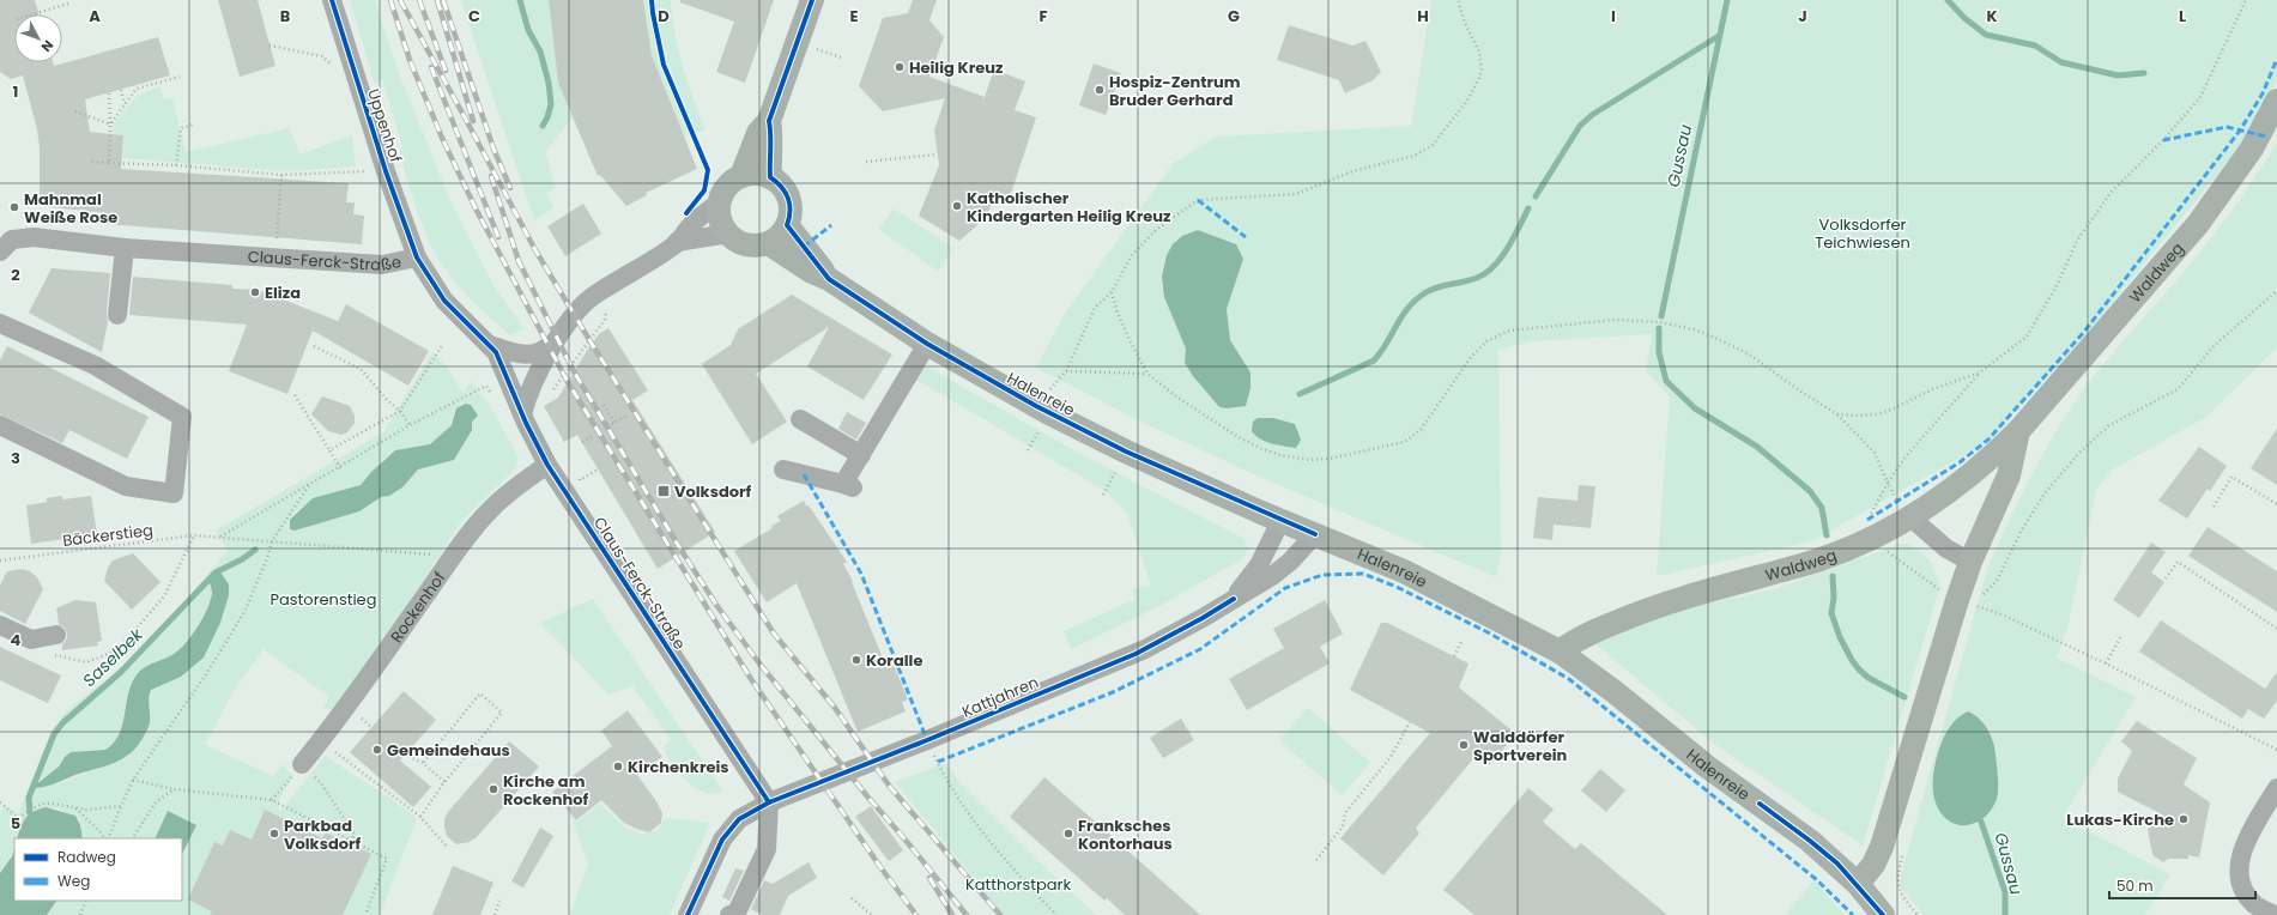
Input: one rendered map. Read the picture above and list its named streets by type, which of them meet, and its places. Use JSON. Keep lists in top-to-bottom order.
{
  "streets": {
    "main road": ["Waldweg", "Halenreie"],
    "street": [
      "Uppenhof",
      "Claus-Ferck-Straße",
      "Rockenhof",
      "Kattjahren"
    ],
    "path": ["Bäckerstieg"]
  },
  "crossings": [
    ["Uppenhof", "Claus-Ferck-Straße"],
    ["Claus-Ferck-Straße", "Rockenhof"],
    ["Claus-Ferck-Straße", "Kattjahren"],
    ["Waldweg", "Halenreie"],
    ["Halenreie", "Kattjahren"],
    ["Bäckerstieg", "Rockenhof"]
  ],
  "water": ["Gussau", "Saselbek"],
  "parks": ["Volksdorfer Teichwiesen", "Pastorenstieg", "Katthorstpark"],
  "places": {
    "other": [
      "Heilig Kreuz",
      "Hospiz-Zentrum Bruder Gerhard",
      "Katholischer Kindergarten Heilig Kreuz",
      "Mahnmal Weiße Rose",
      "Eliza",
      "Koralle",
      "Walddörfer Sportverein",
      "Gemeindehaus",
      "Kirchenkreis",
      "Kirche am Rockenhof",
      "Lukas-Kirche",
      "Parkbad Volksdorf",
      "Franksches Kontorhaus"
    ],
    "transit": ["Volksdorf"]
  },
  "legend": ["Radweg", "Weg"],
  "scale_bar": "50 m",
  "north": "bottom right",
  "grid": {
    "columns": [
      "A",
      "B",
      "C",
      "D",
      "E",
      "F",
      "G",
      "H",
      "I",
      "J",
      "K",
      "L"
    ],
    "rows": [
      "1",
      "2",
      "3",
      "4",
      "5"
    ]
  }
}
